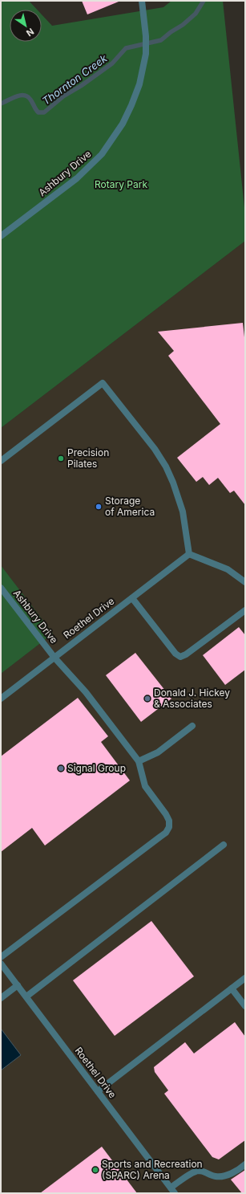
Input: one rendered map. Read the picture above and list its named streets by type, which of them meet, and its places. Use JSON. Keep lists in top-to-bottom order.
{
  "streets": {
    "street": ["Ashbury Drive", "Roethel Drive"]
  },
  "crossings": [
    ["Ashbury Drive", "Roethel Drive"]
  ],
  "water": ["Thornton Creek"],
  "parks": ["Rotary Park"],
  "places": [
    "Precision Pilates",
    "Storage of America",
    "Donald J. Hickey & Associates",
    "Signal Group",
    "Sports and Recreation (SPARC) Arena"
  ],
  "north": "bottom right"
}
